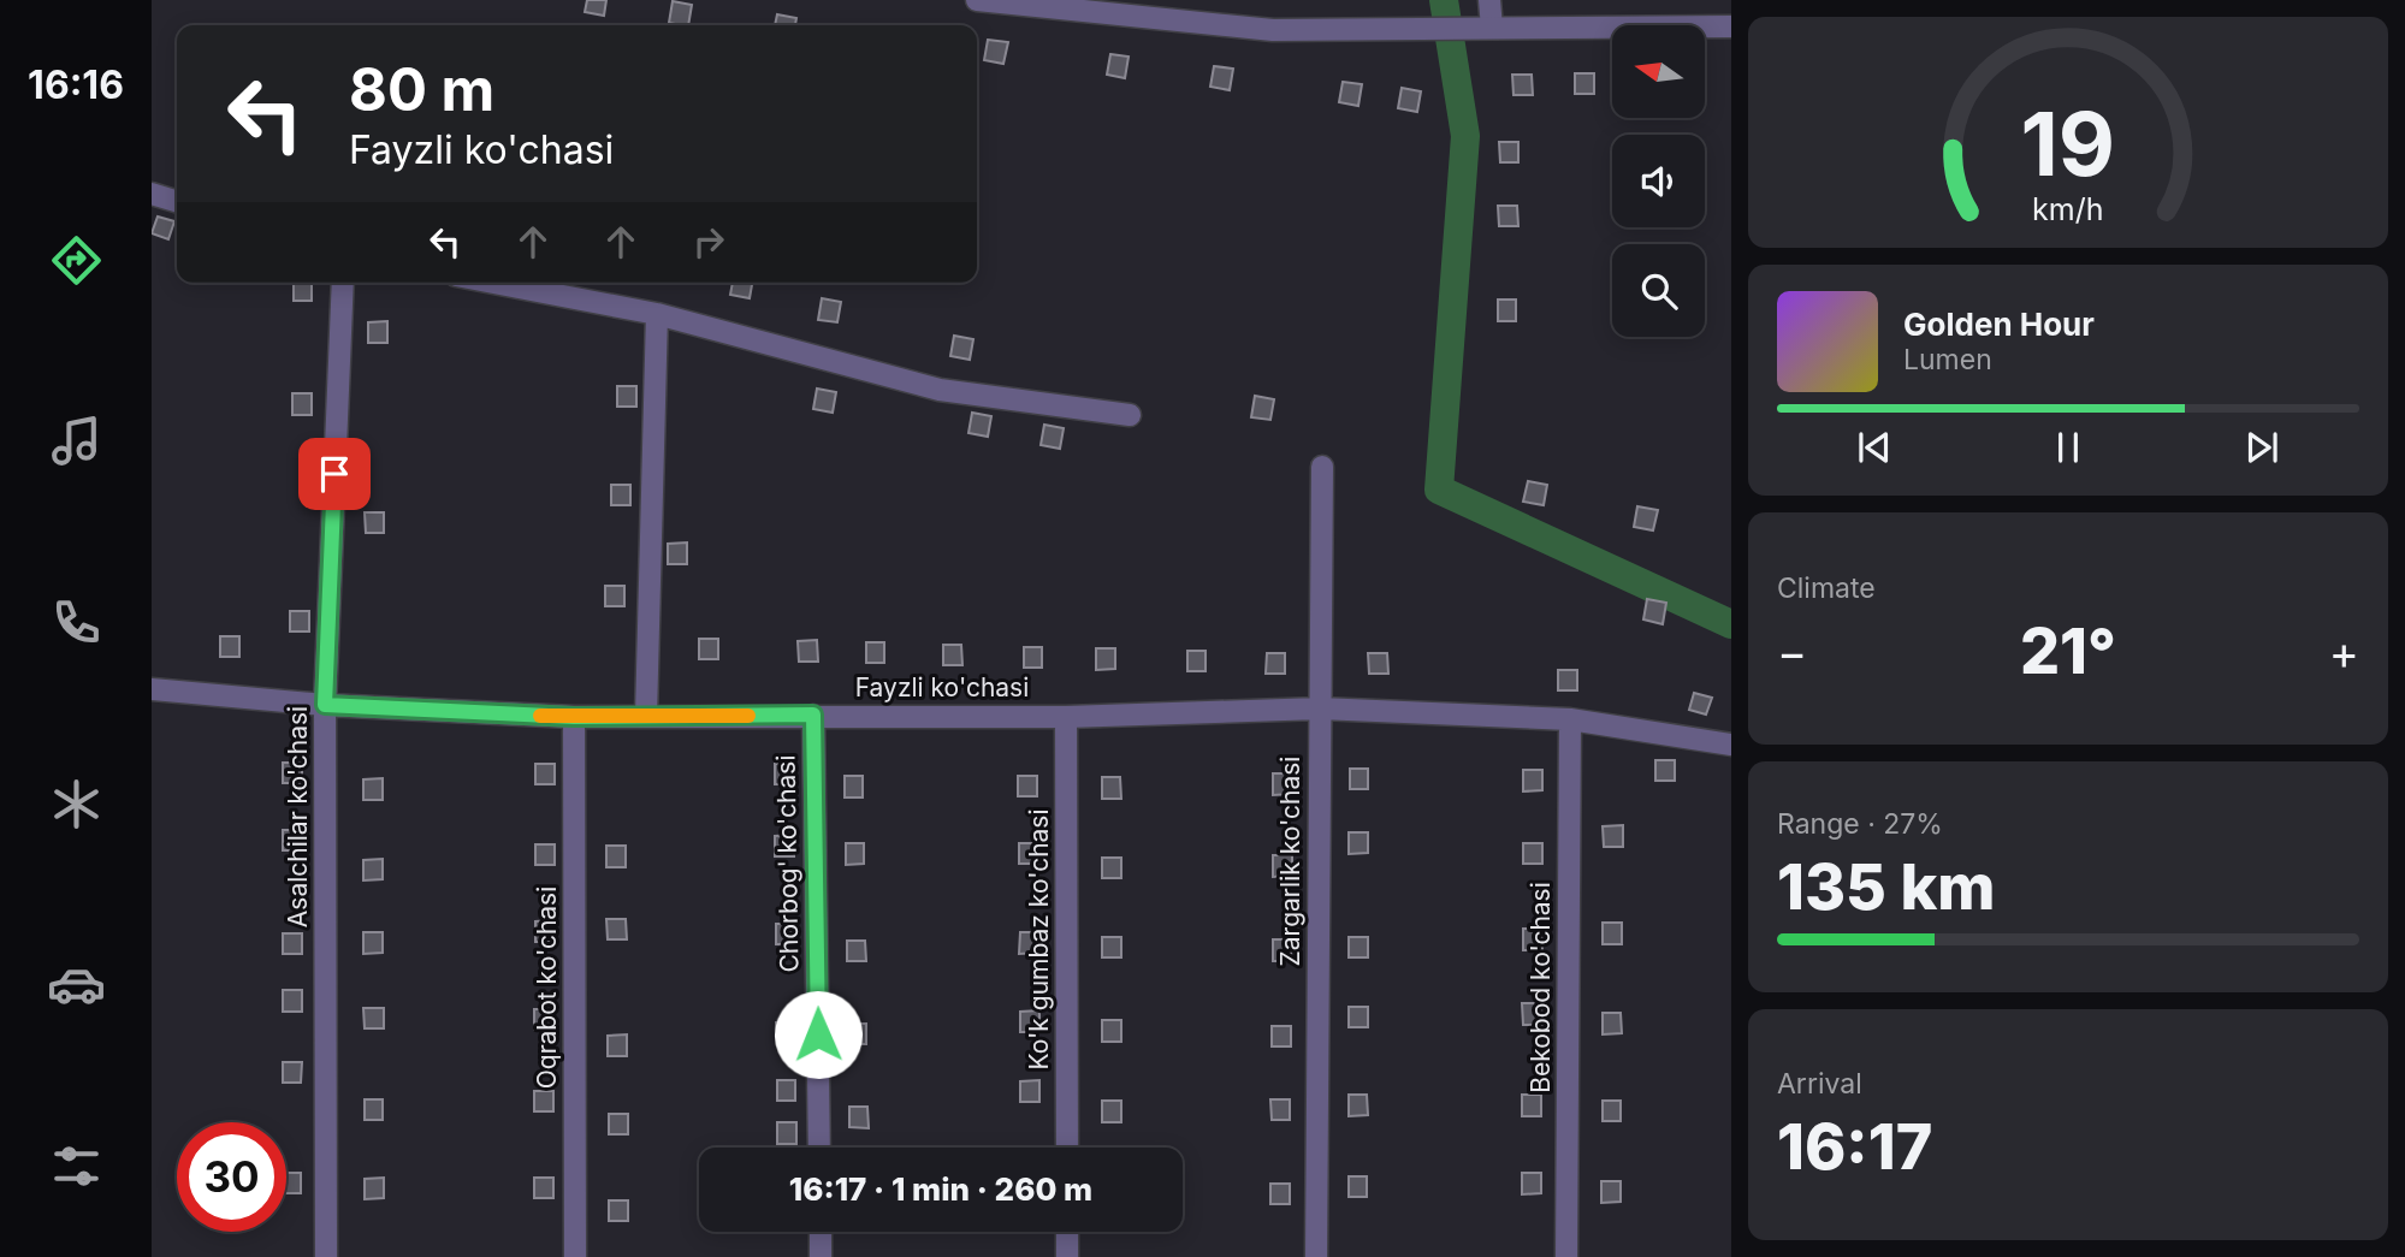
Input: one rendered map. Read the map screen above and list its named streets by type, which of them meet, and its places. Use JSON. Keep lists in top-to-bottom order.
{
  "streets": {
    "street": [
      "Fayzli ko'chasi",
      "Asalchilar ko'chasi",
      "Zargarlik ko'chasi",
      "Chorbog' ko'chasi",
      "Ko'k gumbaz ko'chasi",
      "Oqrabot ko'chasi",
      "Bekobod ko'chasi"
    ]
  },
  "crossings": [
    ["Fayzli ko'chasi", "Asalchilar ko'chasi"],
    ["Fayzli ko'chasi", "Zargarlik ko'chasi"],
    ["Fayzli ko'chasi", "Chorbog' ko'chasi"],
    ["Fayzli ko'chasi", "Ko'k gumbaz ko'chasi"],
    ["Fayzli ko'chasi", "Oqrabot ko'chasi"],
    ["Fayzli ko'chasi", "Bekobod ko'chasi"]
  ],
  "north": "left",
  "page": {
    "tabs": "16:16",
    "turn": ["80 m", "Fayzli ko'chasi"],
    "song": ["Golden Hour", "Lumen"],
    "tile": [
      "Climate",
      ["Range · 27%", "135 km"],
      ["Arrival", "16:17"]
    ],
    "heat": ["−", "21°", "+"],
    "limit": "30",
    "trip": "16:17 · 1 min · 260 m",
    "gauge": ["19", "km/h"]
  }
}
